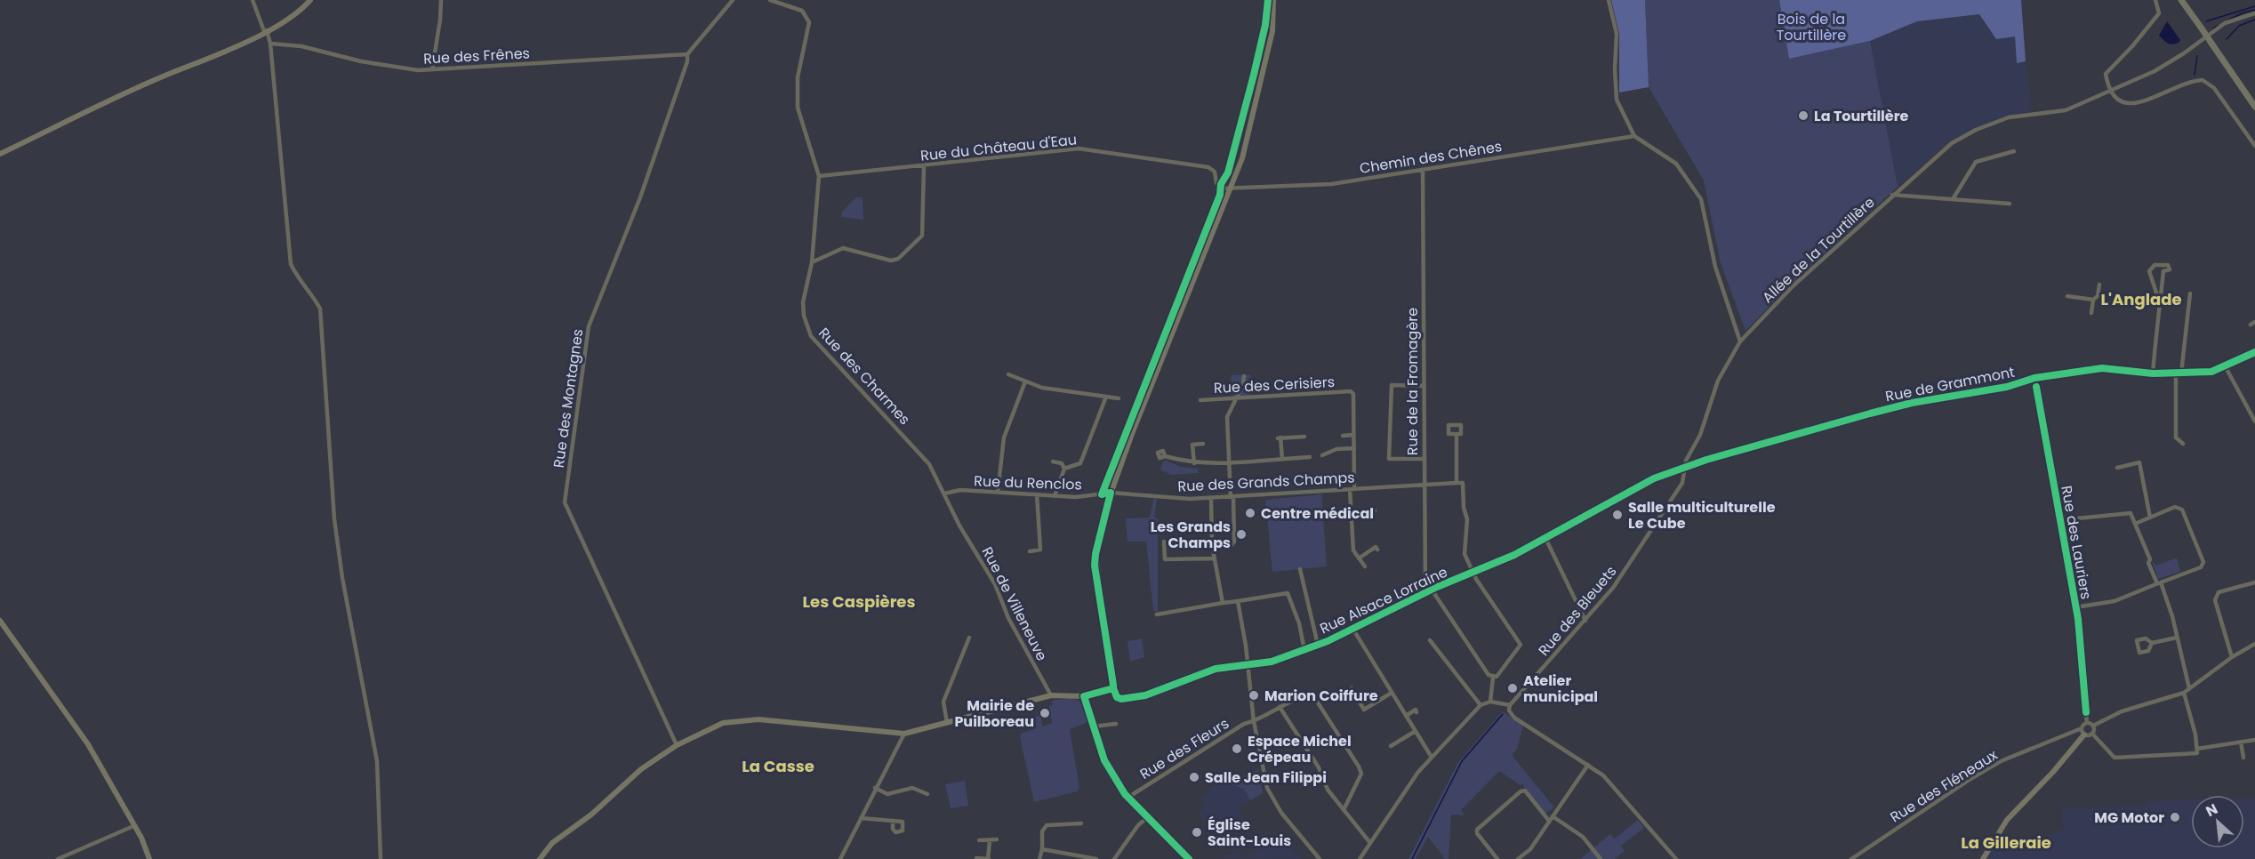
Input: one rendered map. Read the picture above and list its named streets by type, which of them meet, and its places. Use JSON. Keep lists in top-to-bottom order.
{
  "streets": {
    "street": [
      "Rue des Frênes",
      "Rue du Château d'Eau",
      "Chemin des Chênes",
      "Allée de la Tourtillère",
      "Rue des Charmes",
      "Rue de la Fromagère",
      "Rue de Grammont",
      "Rue des Cerisiers",
      "Rue des Montagnes",
      "Rue des Grands Champs",
      "Rue du Renclos",
      "Rue des Lauriers",
      "Rue Alsace Lorraine",
      "Rue de Villeneuve",
      "Rue des Bleuets",
      "Rue des Fleurs",
      "Rue des Fléneaux"
    ]
  },
  "crossings": [
    ["Rue des Frênes", "Rue des Montagnes"],
    ["Rue du Château d'Eau", "Chemin des Chênes"],
    ["Rue du Château d'Eau", "Rue des Charmes"],
    ["Chemin des Chênes", "Rue de la Fromagère"],
    ["Allée de la Tourtillère", "Rue de Grammont"],
    ["Allée de la Tourtillère", "Rue Alsace Lorraine"],
    ["Allée de la Tourtillère", "Rue des Bleuets"],
    ["Rue des Charmes", "Rue du Renclos"],
    ["Rue des Charmes", "Rue de Villeneuve"],
    ["Rue de la Fromagère", "Rue des Grands Champs"],
    ["Rue de la Fromagère", "Rue Alsace Lorraine"],
    ["Rue de Grammont", "Rue des Lauriers"],
    ["Rue de Grammont", "Rue Alsace Lorraine"],
    ["Rue de Grammont", "Rue des Bleuets"],
    ["Rue des Grands Champs", "Rue du Renclos"],
    ["Rue du Renclos", "Rue de Villeneuve"],
    ["Rue Alsace Lorraine", "Rue des Bleuets"]
  ],
  "districts": [
    "L'Anglade",
    "Les Caspières",
    "La Casse",
    "La Gilleraie"
  ],
  "parks": ["Bois de la Tourtillère"],
  "places": [
    "La Tourtillère",
    "Centre médical",
    "Salle multiculturelle Le Cube",
    "Les Grands Champs",
    "Atelier municipal",
    "Marion Coiffure",
    "Mairie de Puilboreau",
    "Espace Michel Crépeau",
    "Salle Jean Filippi",
    "MG Motor",
    "Église Saint-Louis"
  ],
  "north": "top left"
}
